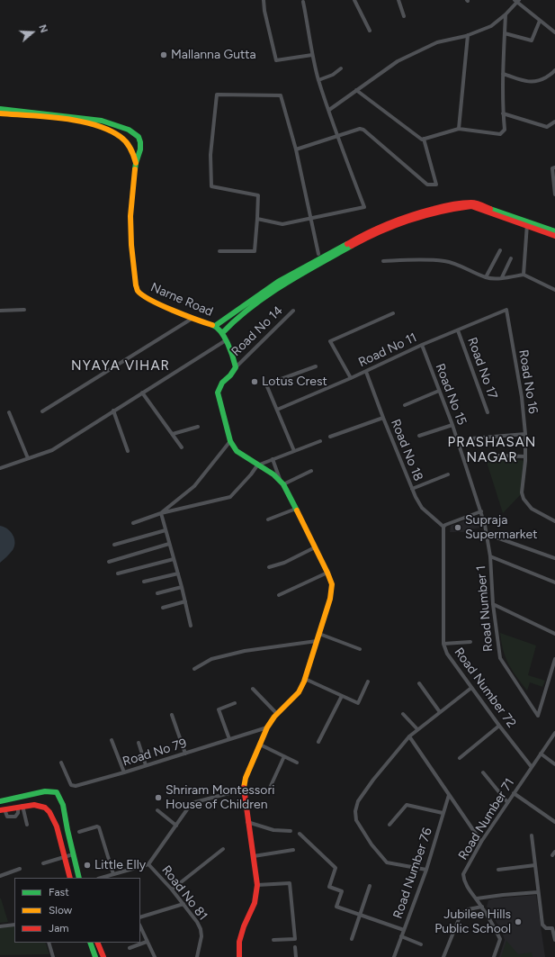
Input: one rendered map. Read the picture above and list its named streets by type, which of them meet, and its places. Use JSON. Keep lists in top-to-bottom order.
{
  "streets": {
    "main road": ["Narne Road"],
    "street": [
      "Road No 14",
      "Road No 11",
      "Road No 17",
      "Road No 16",
      "Road No 15",
      "Road No 18",
      "Road Number 1",
      "Road Number 72",
      "Road No 79",
      "Road Number 71",
      "Road Number 76",
      "Road No 81"
    ]
  },
  "crossings": [
    ["Narne Road", "Road No 14"],
    ["Road No 11", "Road No 17"],
    ["Road No 11", "Road No 16"],
    ["Road No 11", "Road No 15"],
    ["Road No 11", "Road No 18"],
    ["Road No 15", "Road Number 1"],
    ["Road No 18", "Road Number 72"],
    ["Road Number 72", "Road Number 71"]
  ],
  "districts": ["NYAYA VIHAR", "PRASHASAN NAGAR"],
  "places": [
    "Mallanna Gutta",
    "Lotus Crest",
    "Supraja Supermarket",
    "Shriram Montessori House of Children",
    "Little Elly",
    "Jubilee Hills Public School"
  ],
  "legend": ["Fast", "Slow", "Jam"],
  "north": "right"
}
